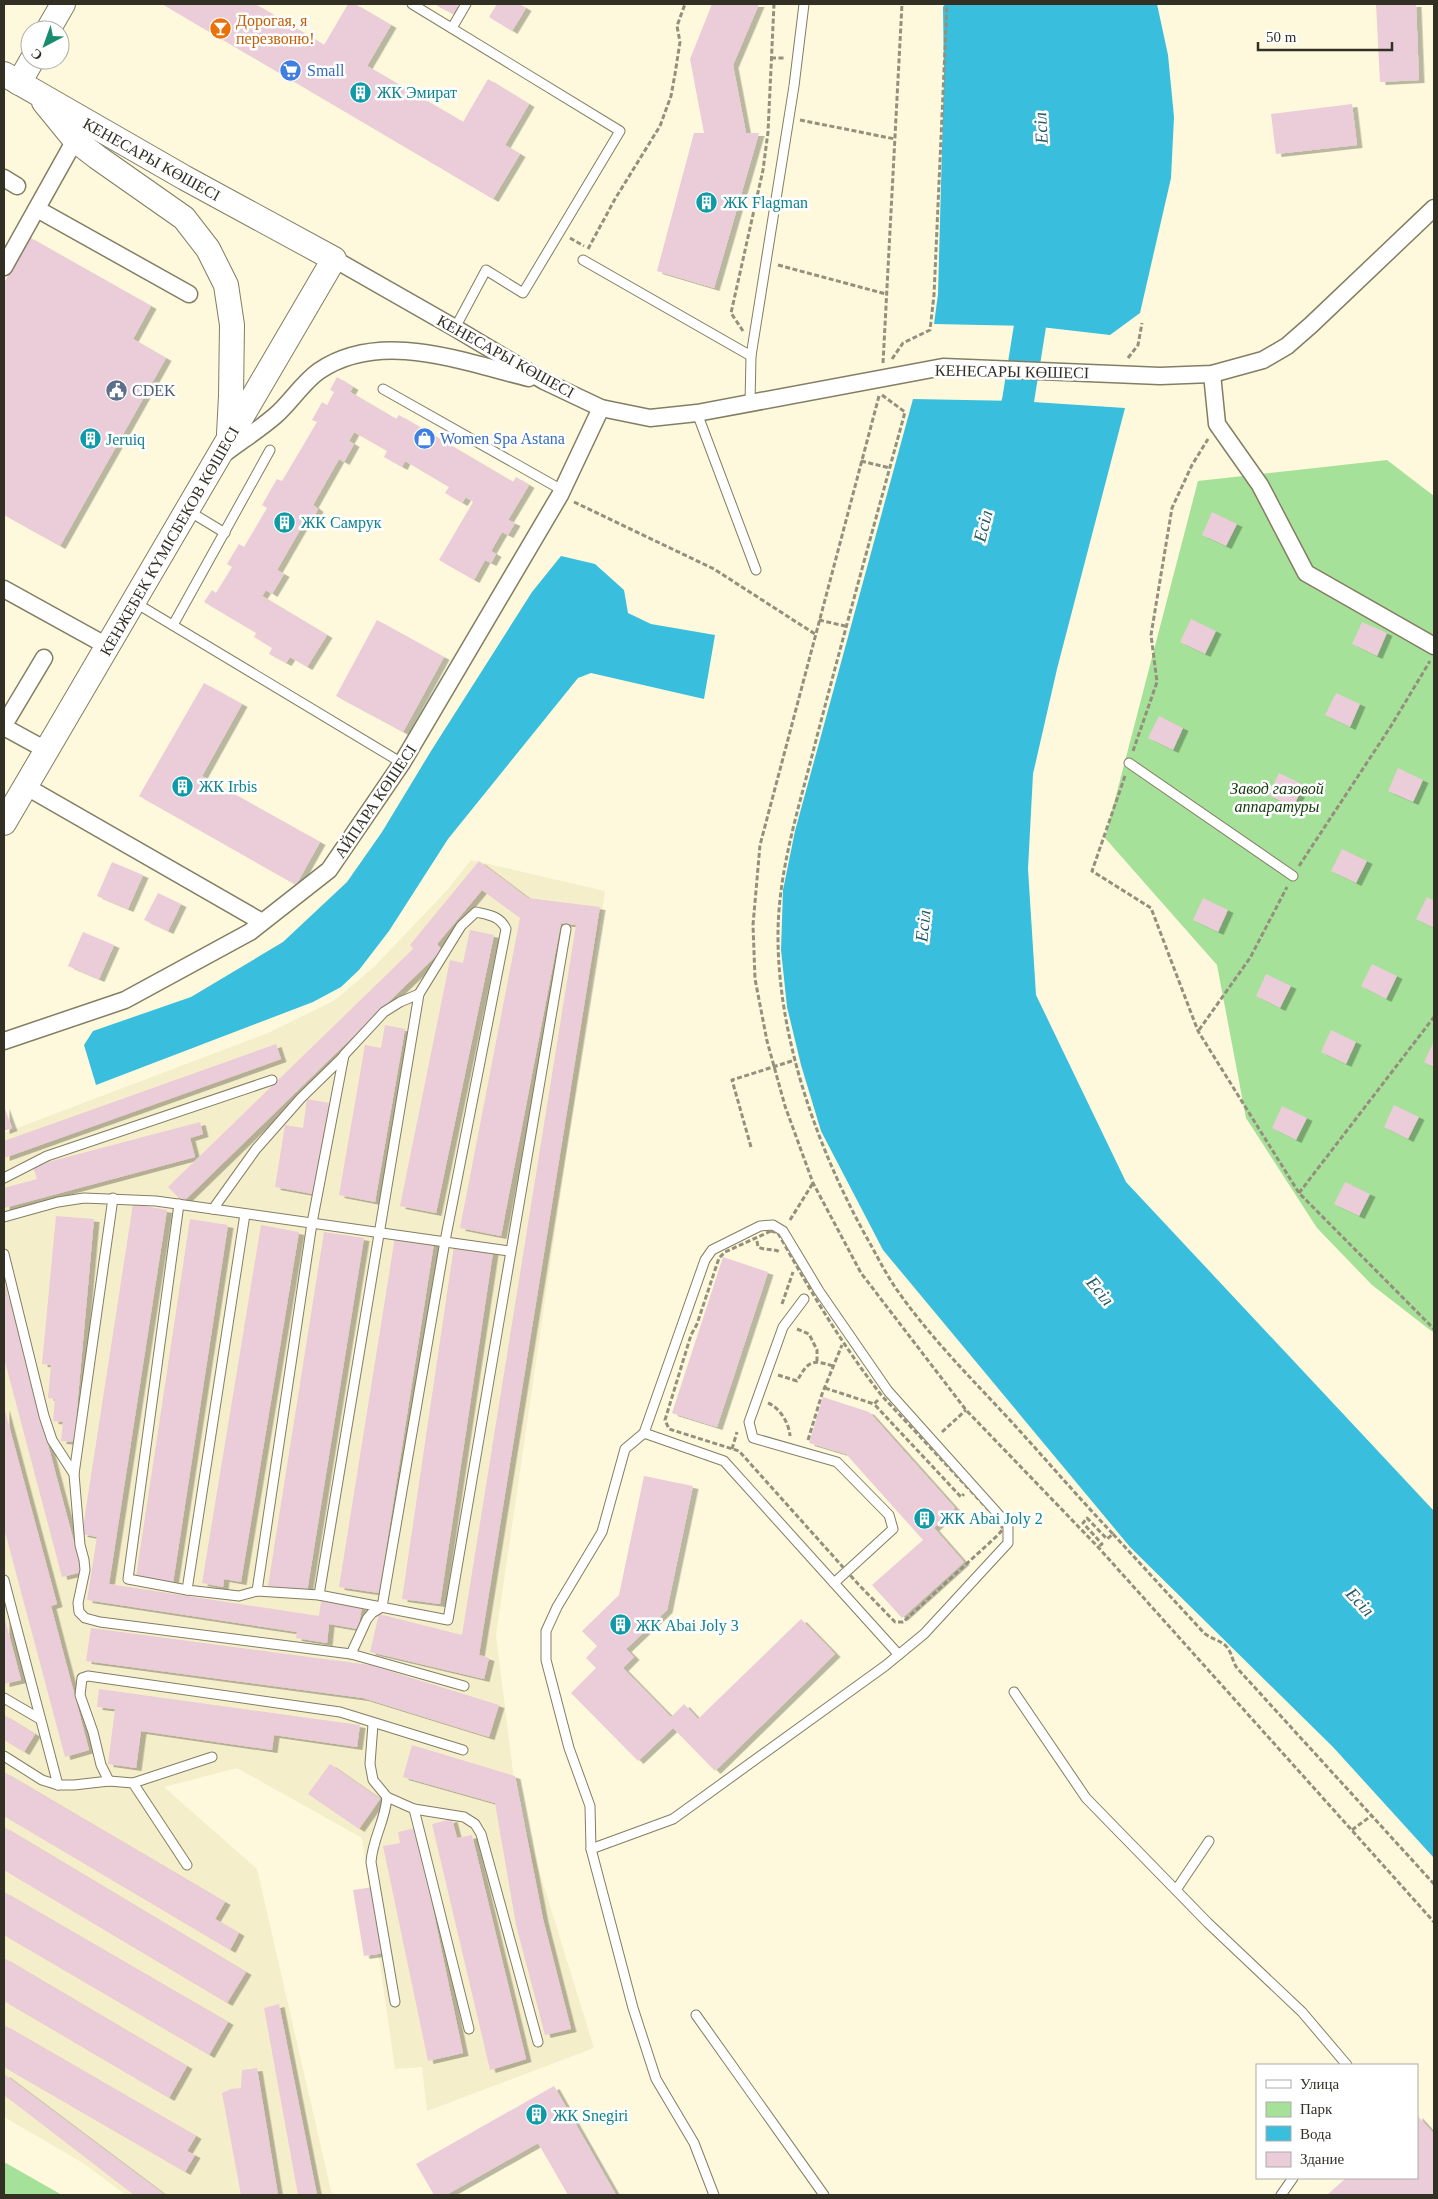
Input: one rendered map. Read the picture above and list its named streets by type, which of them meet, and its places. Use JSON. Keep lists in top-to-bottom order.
{
  "streets": {
    "street": ["КЕНЕСАРЫ КӨШЕСІ", "КЕНЖЕБЕК КҮМІСБЕКОВ КӨШЕСІ", "АЙПАРА КӨШЕСІ"]
  },
  "crossings": [
    ["КЕНЕСАРЫ КӨШЕСІ", "КЕНЖЕБЕК КҮМІСБЕКОВ КӨШЕСІ"],
    ["КЕНЕСАРЫ КӨШЕСІ", "АЙПАРА КӨШЕСІ"]
  ],
  "water": ["Есіл"],
  "parks": ["Завод газовой аппаратуры"],
  "places": {
    "bar": ["Дорогая, я перезвоню!"],
    "supermarket": ["Small"],
    "building": [
      "ЖК Эмират",
      "ЖК Flagman",
      "Jeruiq",
      "ЖК Самрук",
      "ЖК Irbis",
      "ЖК Abai Joly 2",
      "ЖК Abai Joly 3",
      "ЖК Snegiri"
    ],
    "public building": ["CDEK"],
    "shop": ["Women Spa Astana"]
  },
  "legend": [
    "Улица",
    "Парк",
    "Вода",
    "Здание"
  ],
  "scale_bar": "50 m",
  "north": "bottom left"
}
